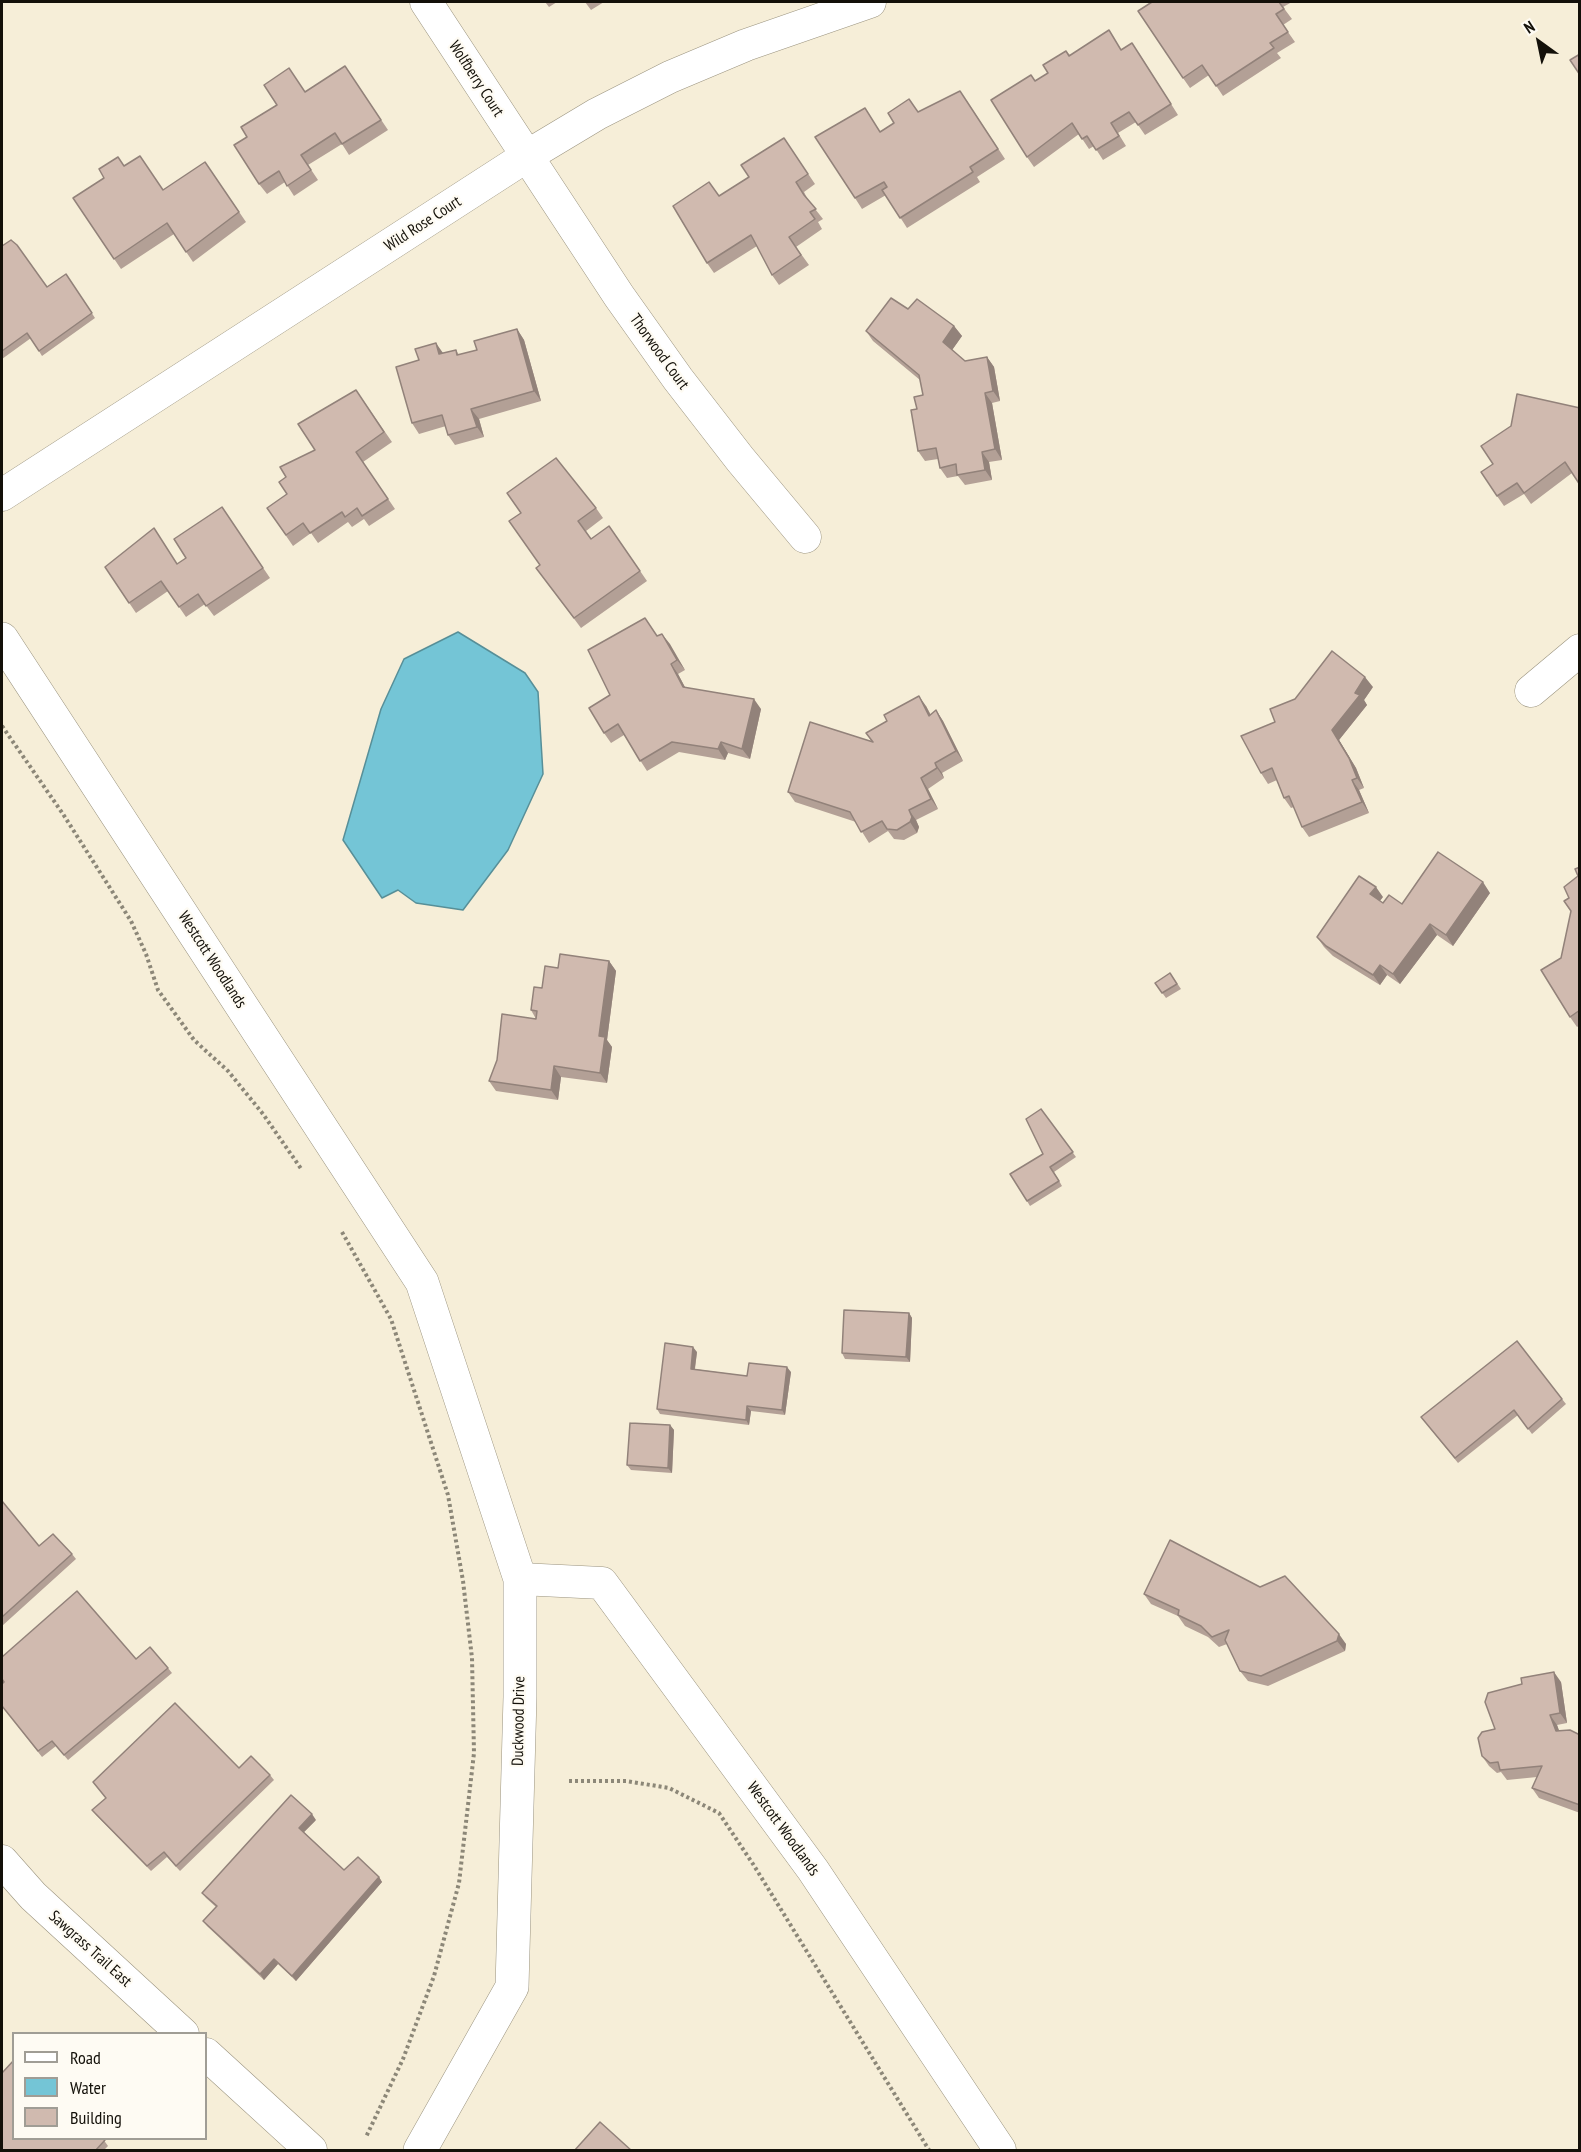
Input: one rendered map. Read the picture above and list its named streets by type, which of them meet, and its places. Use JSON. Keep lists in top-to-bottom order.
{
  "streets": {
    "street": [
      "Wolfberry Court",
      "Wild Rose Court",
      "Thorwood Court",
      "Westcott Woodlands",
      "Duckwood Drive",
      "Sawgrass Trail East"
    ]
  },
  "crossings": [
    ["Wolfberry Court", "Wild Rose Court"],
    ["Wolfberry Court", "Thorwood Court"],
    ["Wild Rose Court", "Thorwood Court"],
    ["Westcott Woodlands", "Duckwood Drive"]
  ],
  "legend": ["Road", "Water", "Building"],
  "north": "top left"
}
